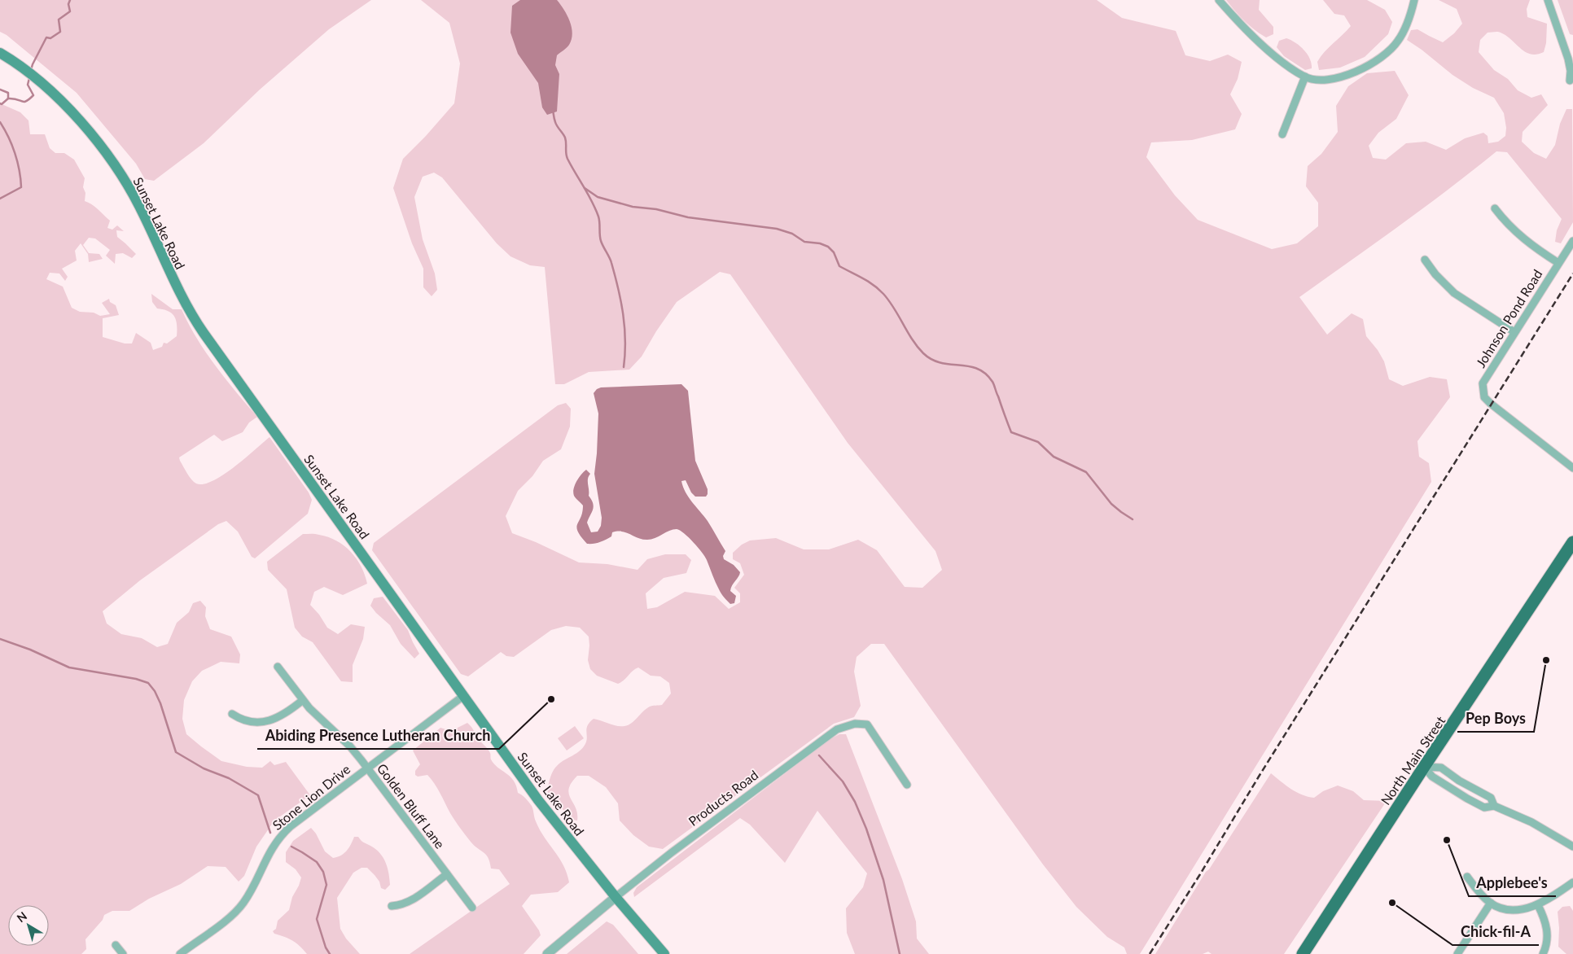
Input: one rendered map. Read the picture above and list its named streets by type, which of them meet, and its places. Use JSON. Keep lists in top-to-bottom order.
{
  "streets": {
    "highway": ["North Main Street"],
    "main road": ["Sunset Lake Road"],
    "street": [
      "Johnson Pond Road",
      "Stone Lion Drive",
      "Products Road",
      "Golden Bluff Lane"
    ]
  },
  "crossings": [
    ["Sunset Lake Road", "Stone Lion Drive"],
    ["Sunset Lake Road", "Products Road"],
    ["Stone Lion Drive", "Golden Bluff Lane"]
  ],
  "places": [
    "Pep Boys",
    "Abiding Presence Lutheran Church",
    "Applebee's",
    "Chick-fil-A"
  ],
  "north": "top left"
}
